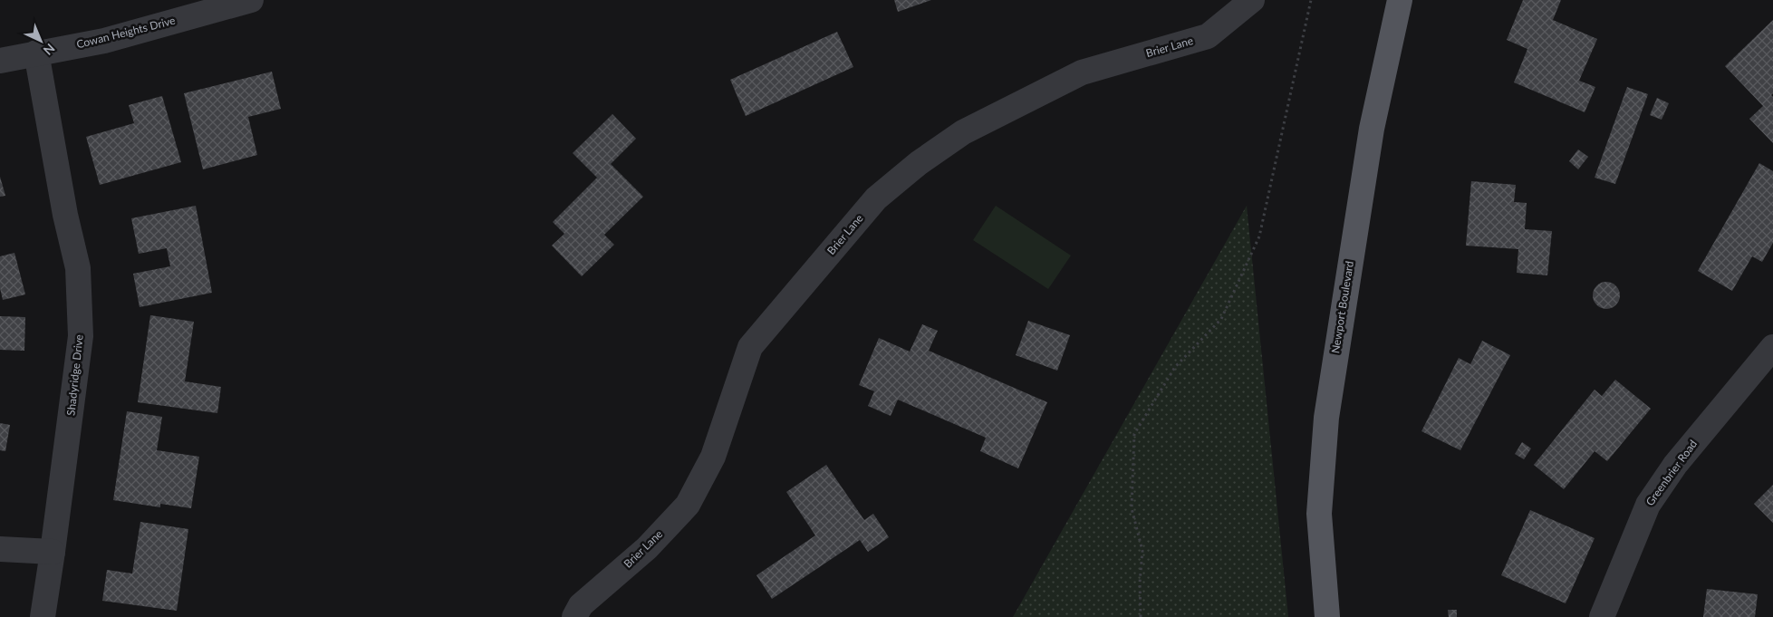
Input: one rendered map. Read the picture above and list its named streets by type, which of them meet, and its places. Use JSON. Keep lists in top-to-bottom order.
{
  "streets": {
    "main road": ["Newport Boulevard"],
    "street": [
      "Cowan Heights Drive",
      "Brier Lane",
      "Shadyridge Drive",
      "Greenbrier Road"
    ]
  },
  "crossings": [
    ["Cowan Heights Drive", "Shadyridge Drive"]
  ],
  "north": "bottom right"
}
